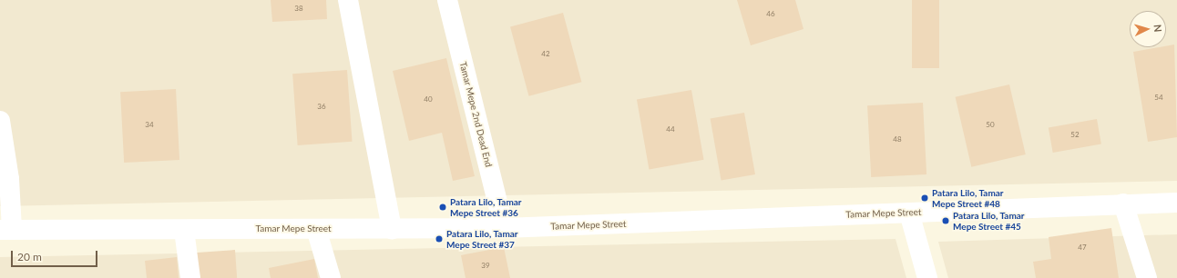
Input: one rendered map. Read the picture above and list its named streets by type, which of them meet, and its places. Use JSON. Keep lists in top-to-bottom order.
{
  "streets": {
    "street": ["Tamar Mepe 2nd Dead End", "Tamar Mepe Street"]
  },
  "crossings": [
    ["Tamar Mepe 2nd Dead End", "Tamar Mepe Street"]
  ],
  "places": [
    "Patara Lilo, Tamar Mepe Street #48",
    "Patara Lilo, Tamar Mepe Street #36",
    "Patara Lilo, Tamar Mepe Street #45",
    "Patara Lilo, Tamar Mepe Street #37"
  ],
  "house_numbers": [
    "38",
    "46",
    "42",
    "54",
    "40",
    "36",
    "34",
    "50",
    "44",
    "52",
    "48",
    "47",
    "39"
  ],
  "scale_bar": "20 m",
  "north": "right"
}
